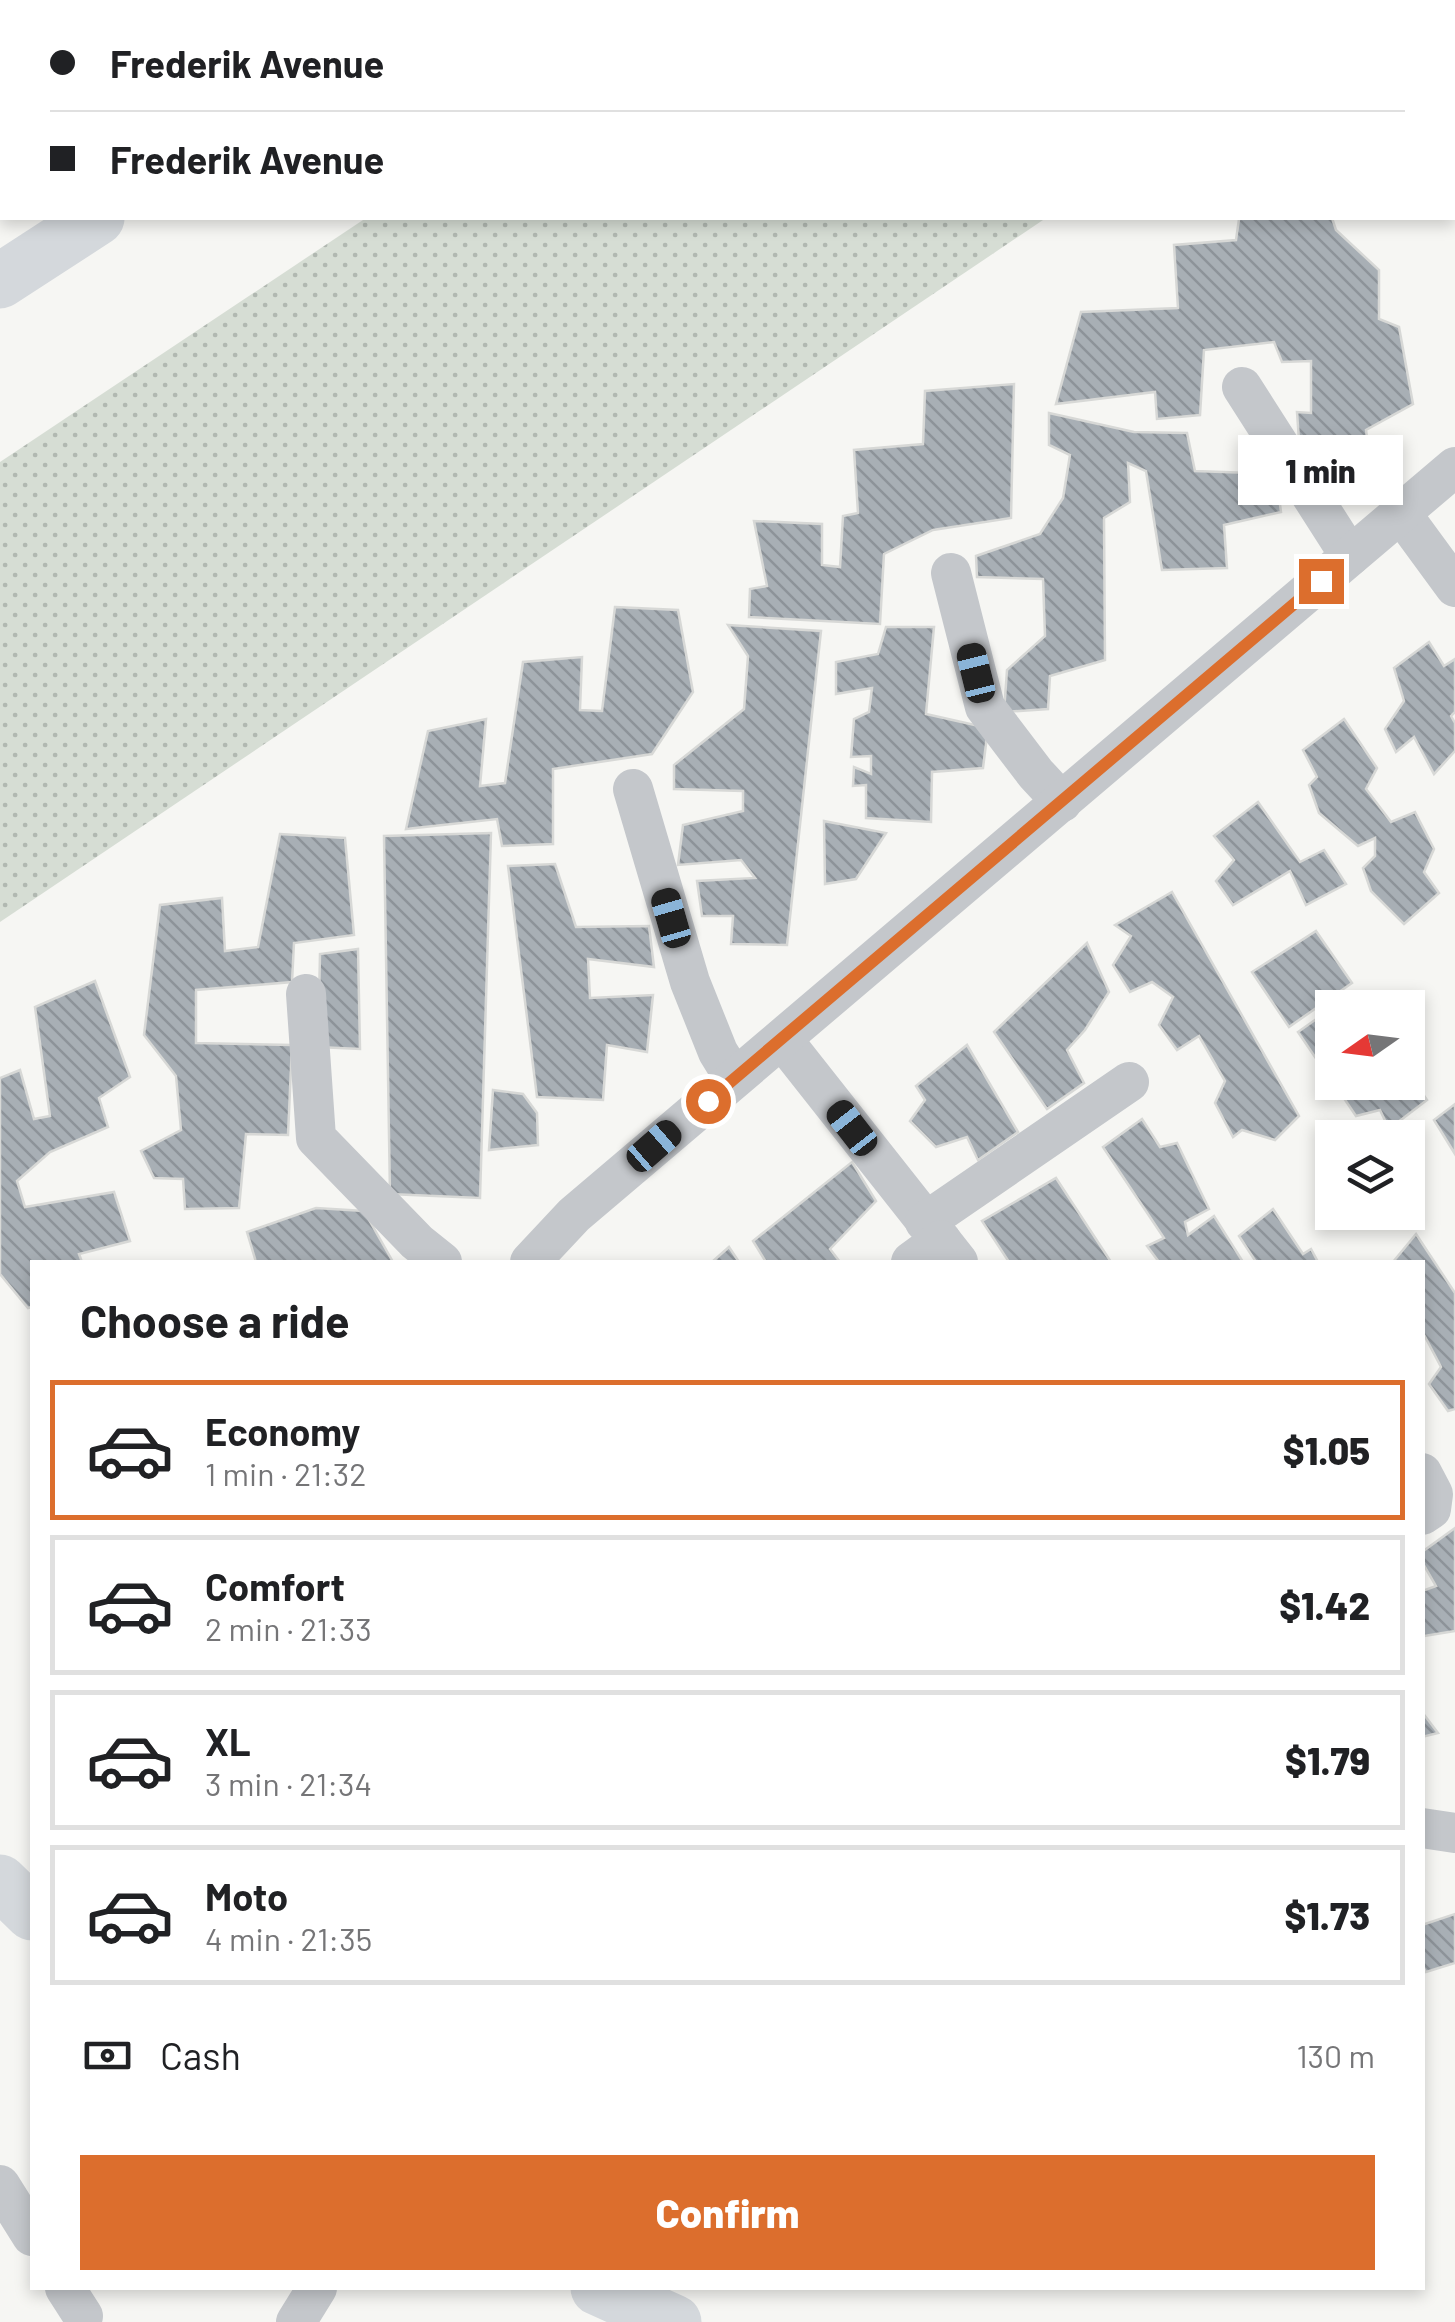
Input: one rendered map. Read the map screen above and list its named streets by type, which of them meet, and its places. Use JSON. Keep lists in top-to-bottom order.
{
  "north": "left",
  "page": {
    "banner": ["Frederik Avenue", "Frederik Avenue"],
    "bubble": "1 min",
    "heading": "Choose a ride",
    "list": [
      {
        "name": "Economy",
        "note": "1 min · 21:32",
        "value": "$1.05"
      },
      {
        "name": "Comfort",
        "note": "2 min · 21:33",
        "value": "$1.42"
      },
      {
        "name": "XL",
        "note": "3 min · 21:34",
        "value": "$1.79"
      },
      {
        "name": "Moto",
        "note": "4 min · 21:35",
        "value": "$1.73"
      }
    ],
    "pay": ["Cash", "130 m"],
    "buttons": "Confirm"
  }
}
